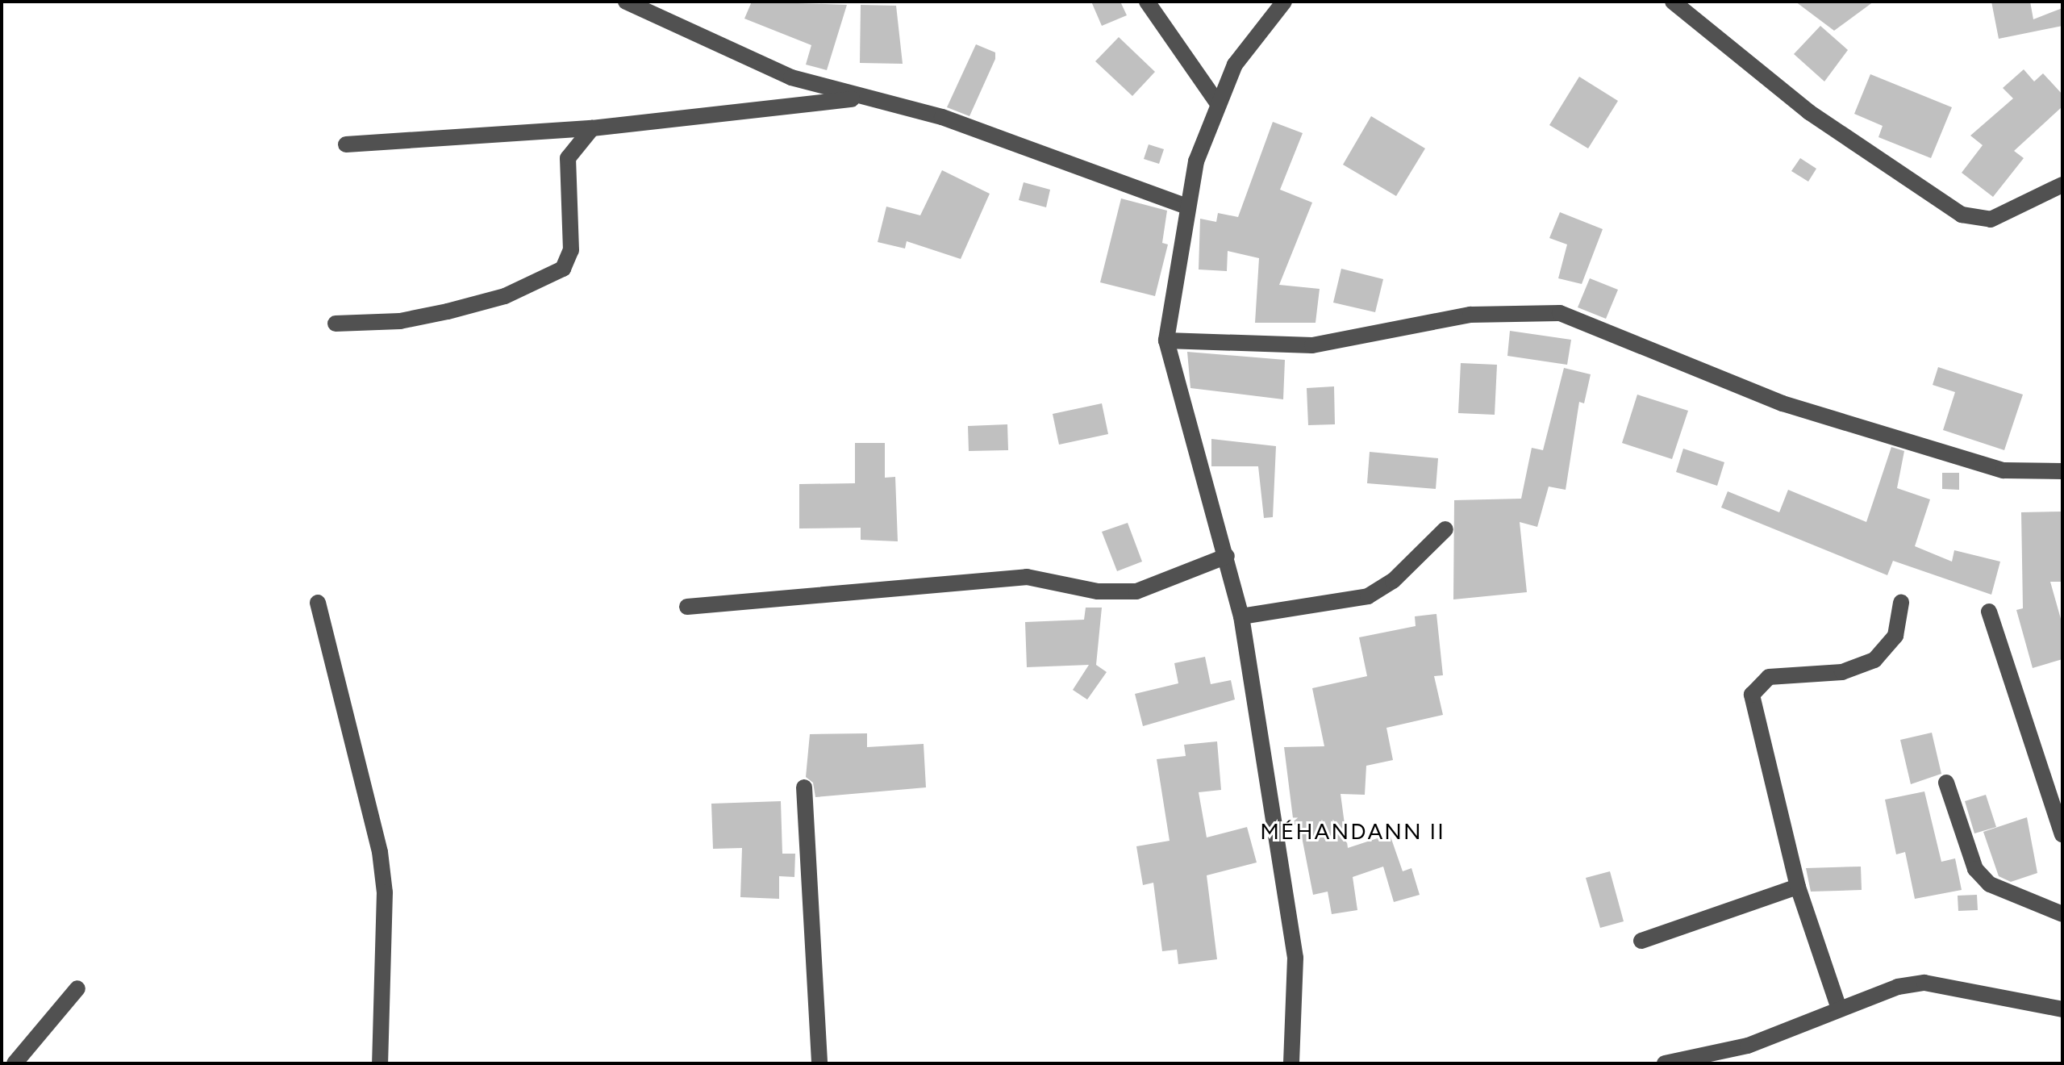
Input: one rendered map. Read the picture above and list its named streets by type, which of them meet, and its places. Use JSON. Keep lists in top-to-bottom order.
{
  "districts": ["MÉHANDANN II"]
}
